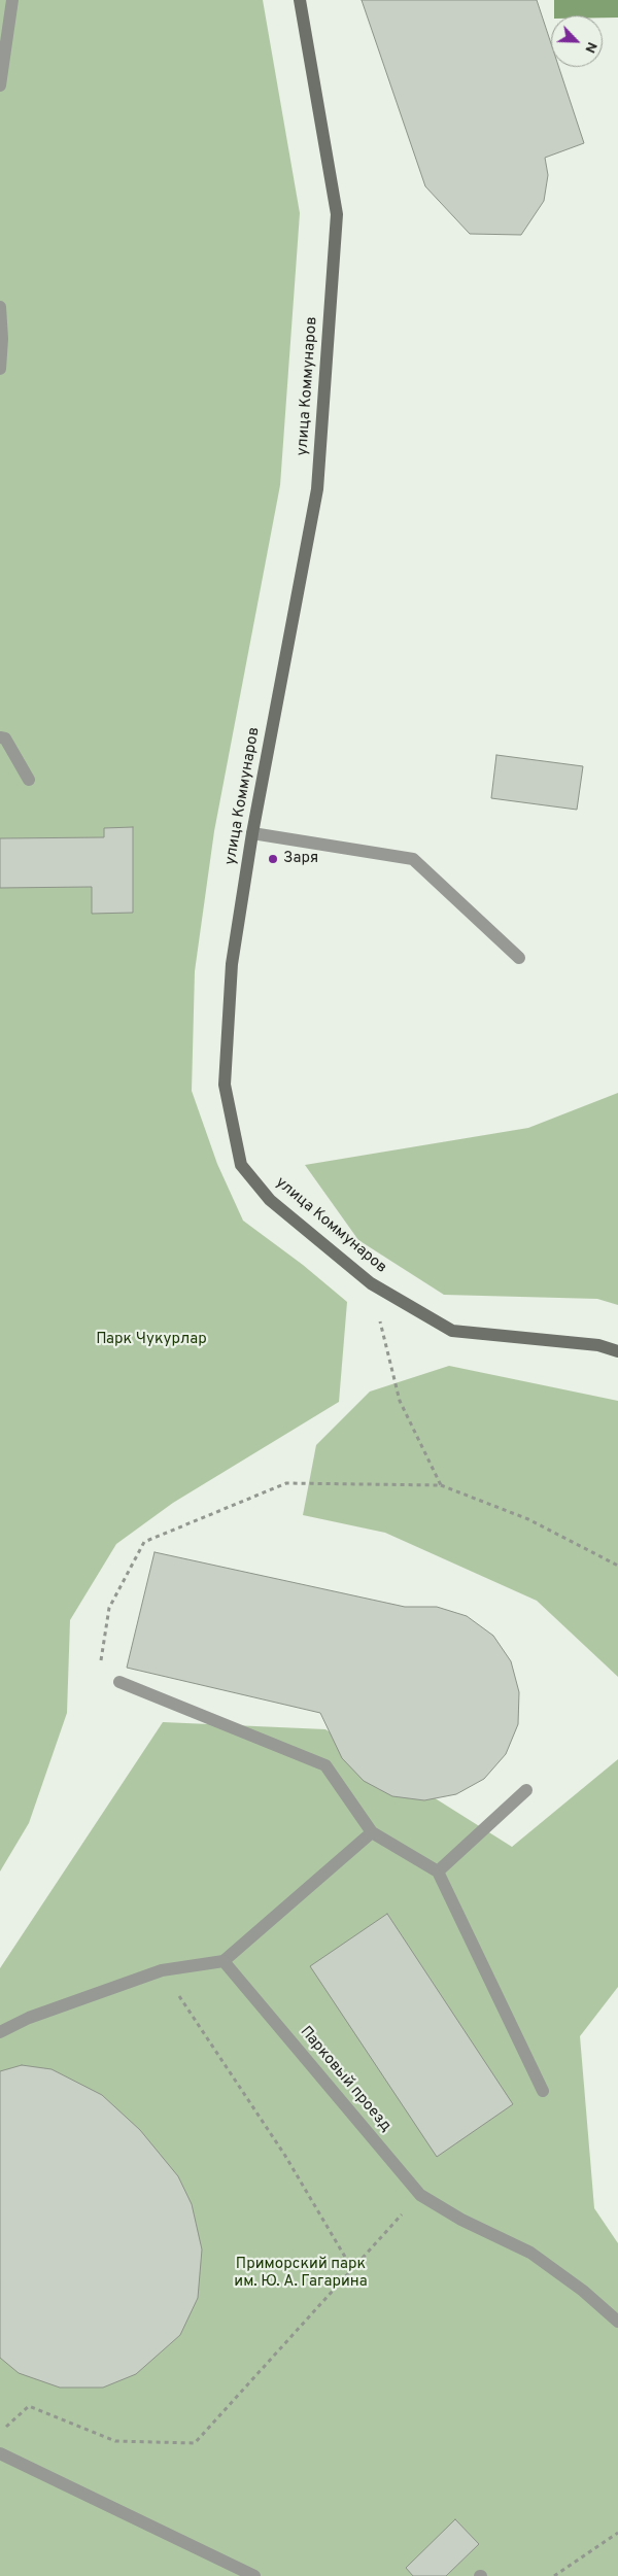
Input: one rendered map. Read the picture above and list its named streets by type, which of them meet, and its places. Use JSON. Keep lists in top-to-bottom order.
{
  "streets": {
    "main road": ["улица Коммунаров"],
    "street": ["Парковый проезд"]
  },
  "parks": ["Парк Чукурлар", "Приморский парк им. Ю. А. Гагарина"],
  "places": ["Заря"],
  "north": "bottom right"
}
